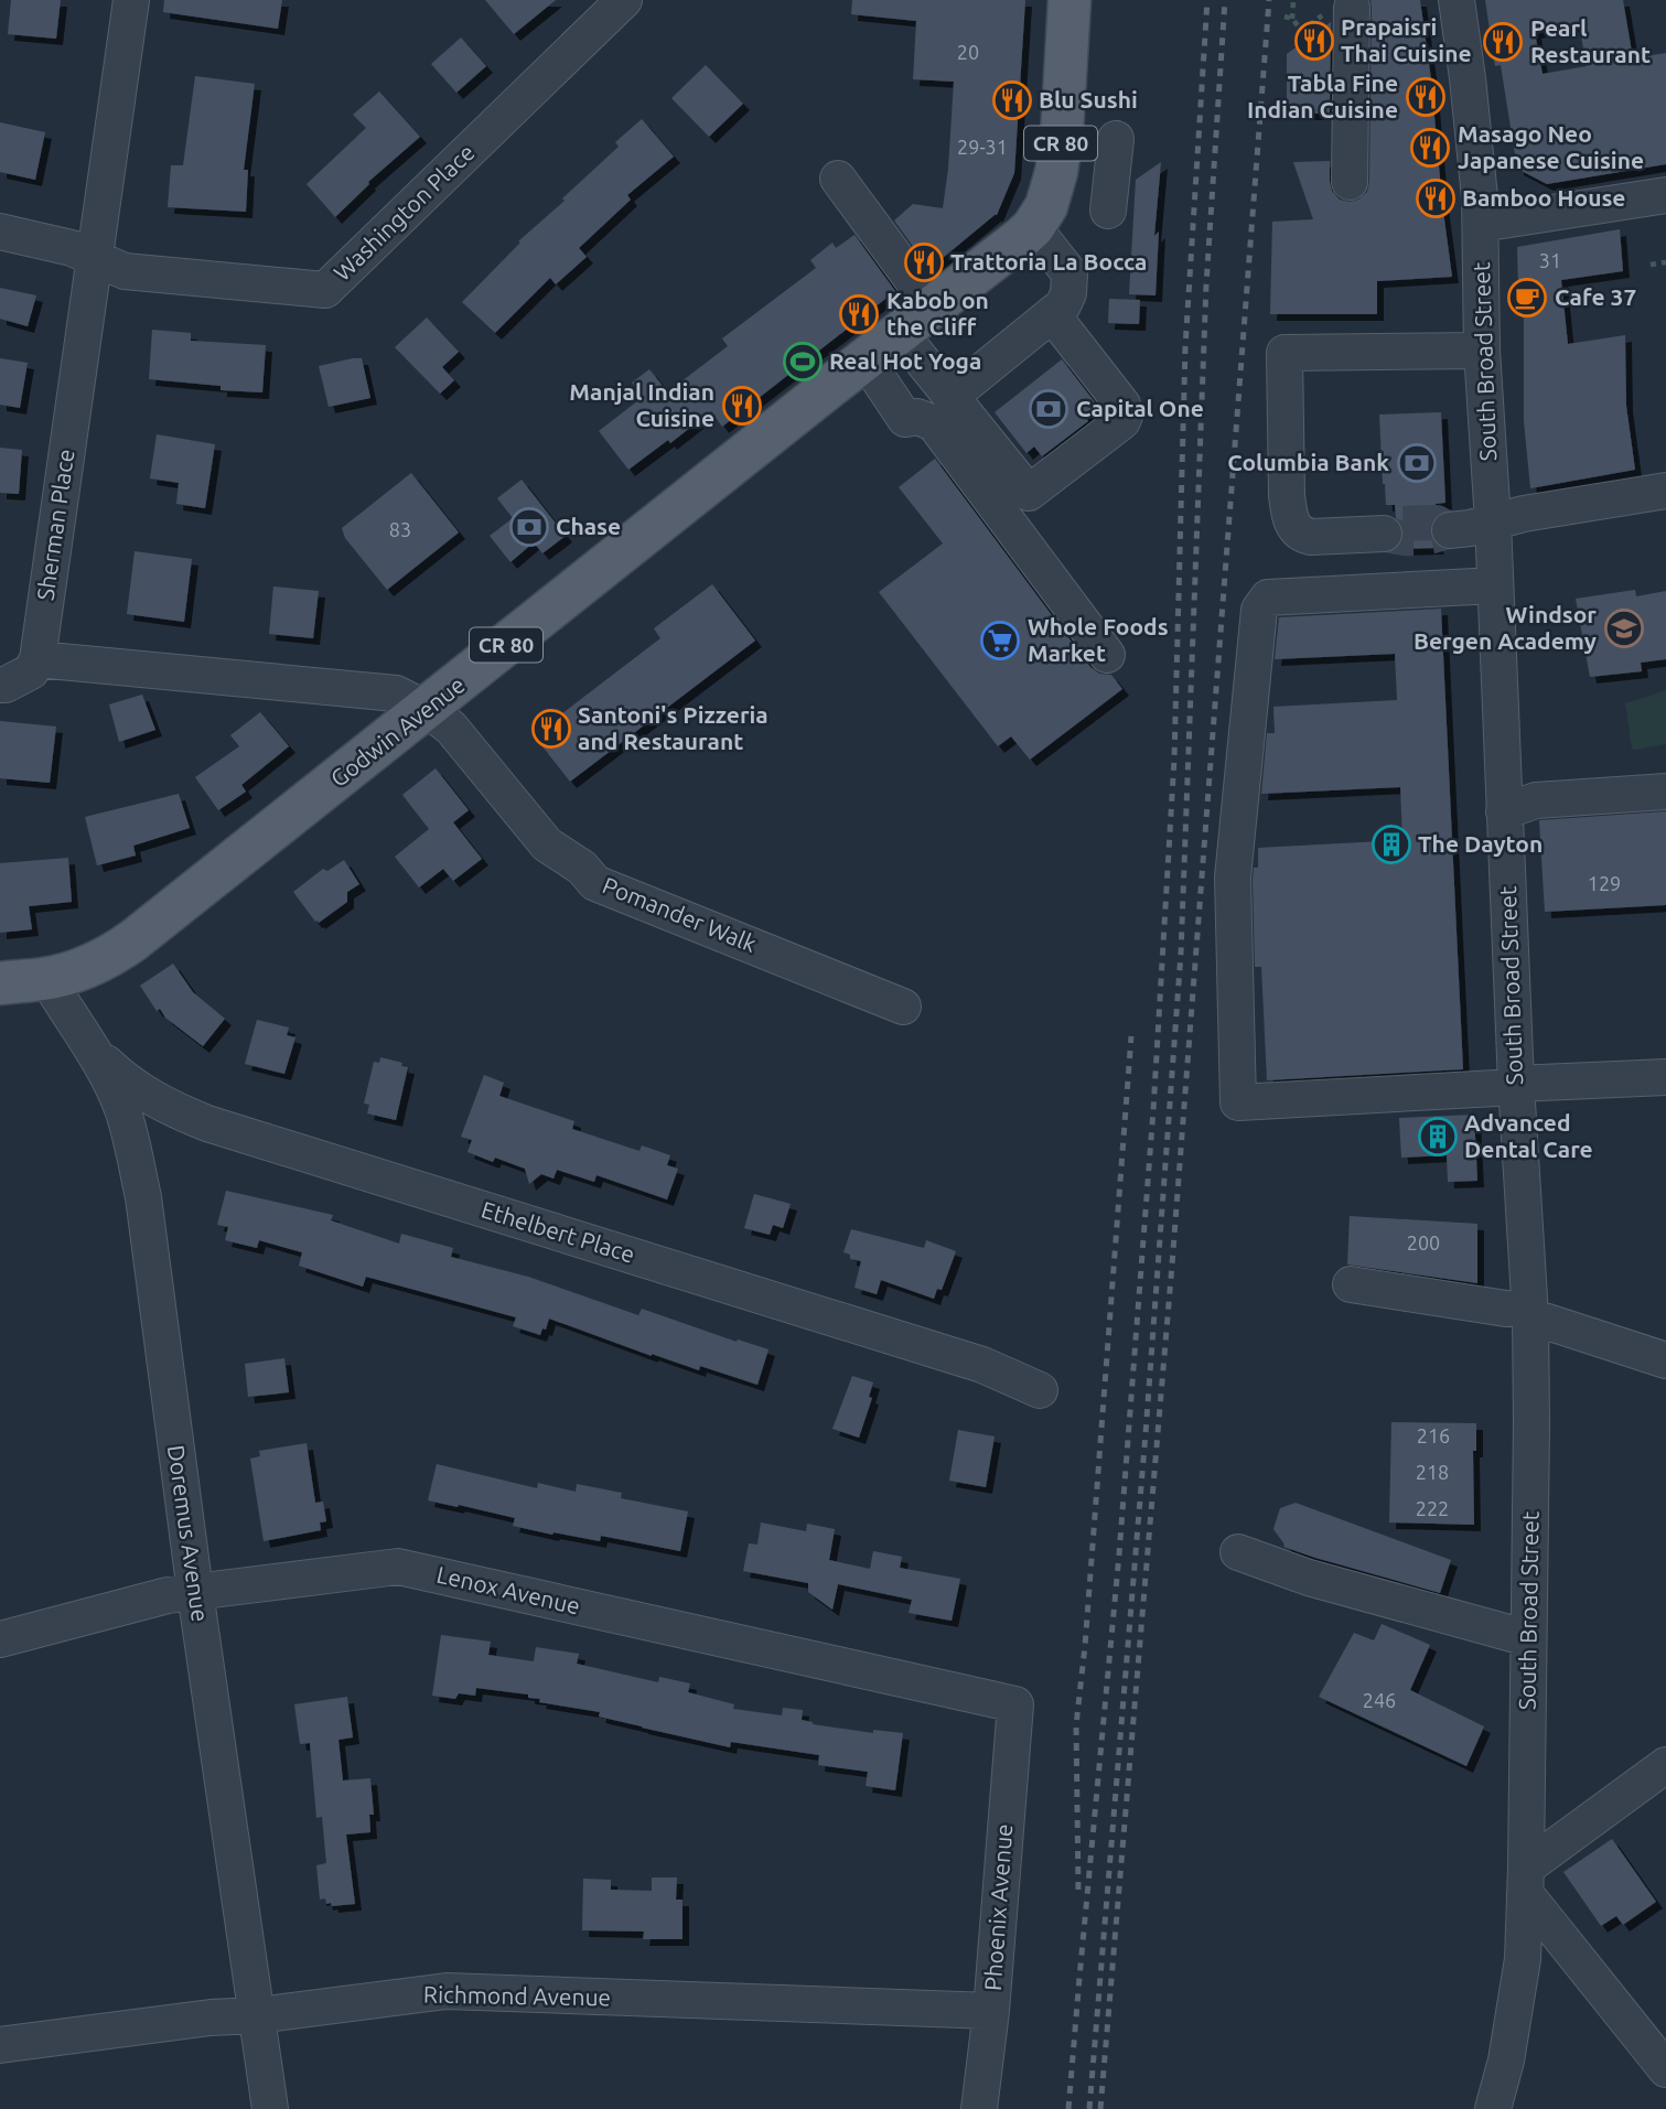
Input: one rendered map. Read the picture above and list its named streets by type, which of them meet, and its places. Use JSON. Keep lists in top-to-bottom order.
{
  "streets": {
    "main road": ["CR 80", "Godwin Avenue"],
    "street": [
      "Washington Place",
      "South Broad Street",
      "Sherman Place",
      "Pomander Walk",
      "Ethelbert Place",
      "Doremus Avenue",
      "Lenox Avenue",
      "Phoenix Avenue",
      "Richmond Avenue"
    ]
  },
  "crossings": [
    ["CR 80", "Godwin Avenue"],
    ["Washington Place", "Sherman Place"],
    ["Godwin Avenue", "Pomander Walk"],
    ["Godwin Avenue", "Doremus Avenue"],
    ["Ethelbert Place", "Doremus Avenue"],
    ["Doremus Avenue", "Lenox Avenue"],
    ["Doremus Avenue", "Richmond Avenue"],
    ["Lenox Avenue", "Phoenix Avenue"],
    ["Phoenix Avenue", "Richmond Avenue"]
  ],
  "places": {
    "restaurant": [
      "Prapaisri Thai Cuisine",
      "Pearl Restaurant",
      "Tabla Fine Indian Cuisine",
      "Blu Sushi",
      "Masago Neo Japanese Cuisine",
      "Bamboo House",
      "Trattoria La Bocca",
      "Kabob on the Cliff",
      "Manjal Indian Cuisine",
      "Santoni's Pizzeria and Restaurant"
    ],
    "cafe": ["Cafe 37"],
    "sports": ["Real Hot Yoga"],
    "bank": ["Capital One", "Columbia Bank", "Chase"],
    "school or university": ["Windsor Bergen Academy"],
    "supermarket": ["Whole Foods Market"],
    "building": ["The Dayton", "Advanced Dental Care"]
  },
  "house_numbers": [
    "20",
    "29-31",
    "31",
    "83",
    "129",
    "200",
    "216",
    "218",
    "222",
    "246"
  ]
}
